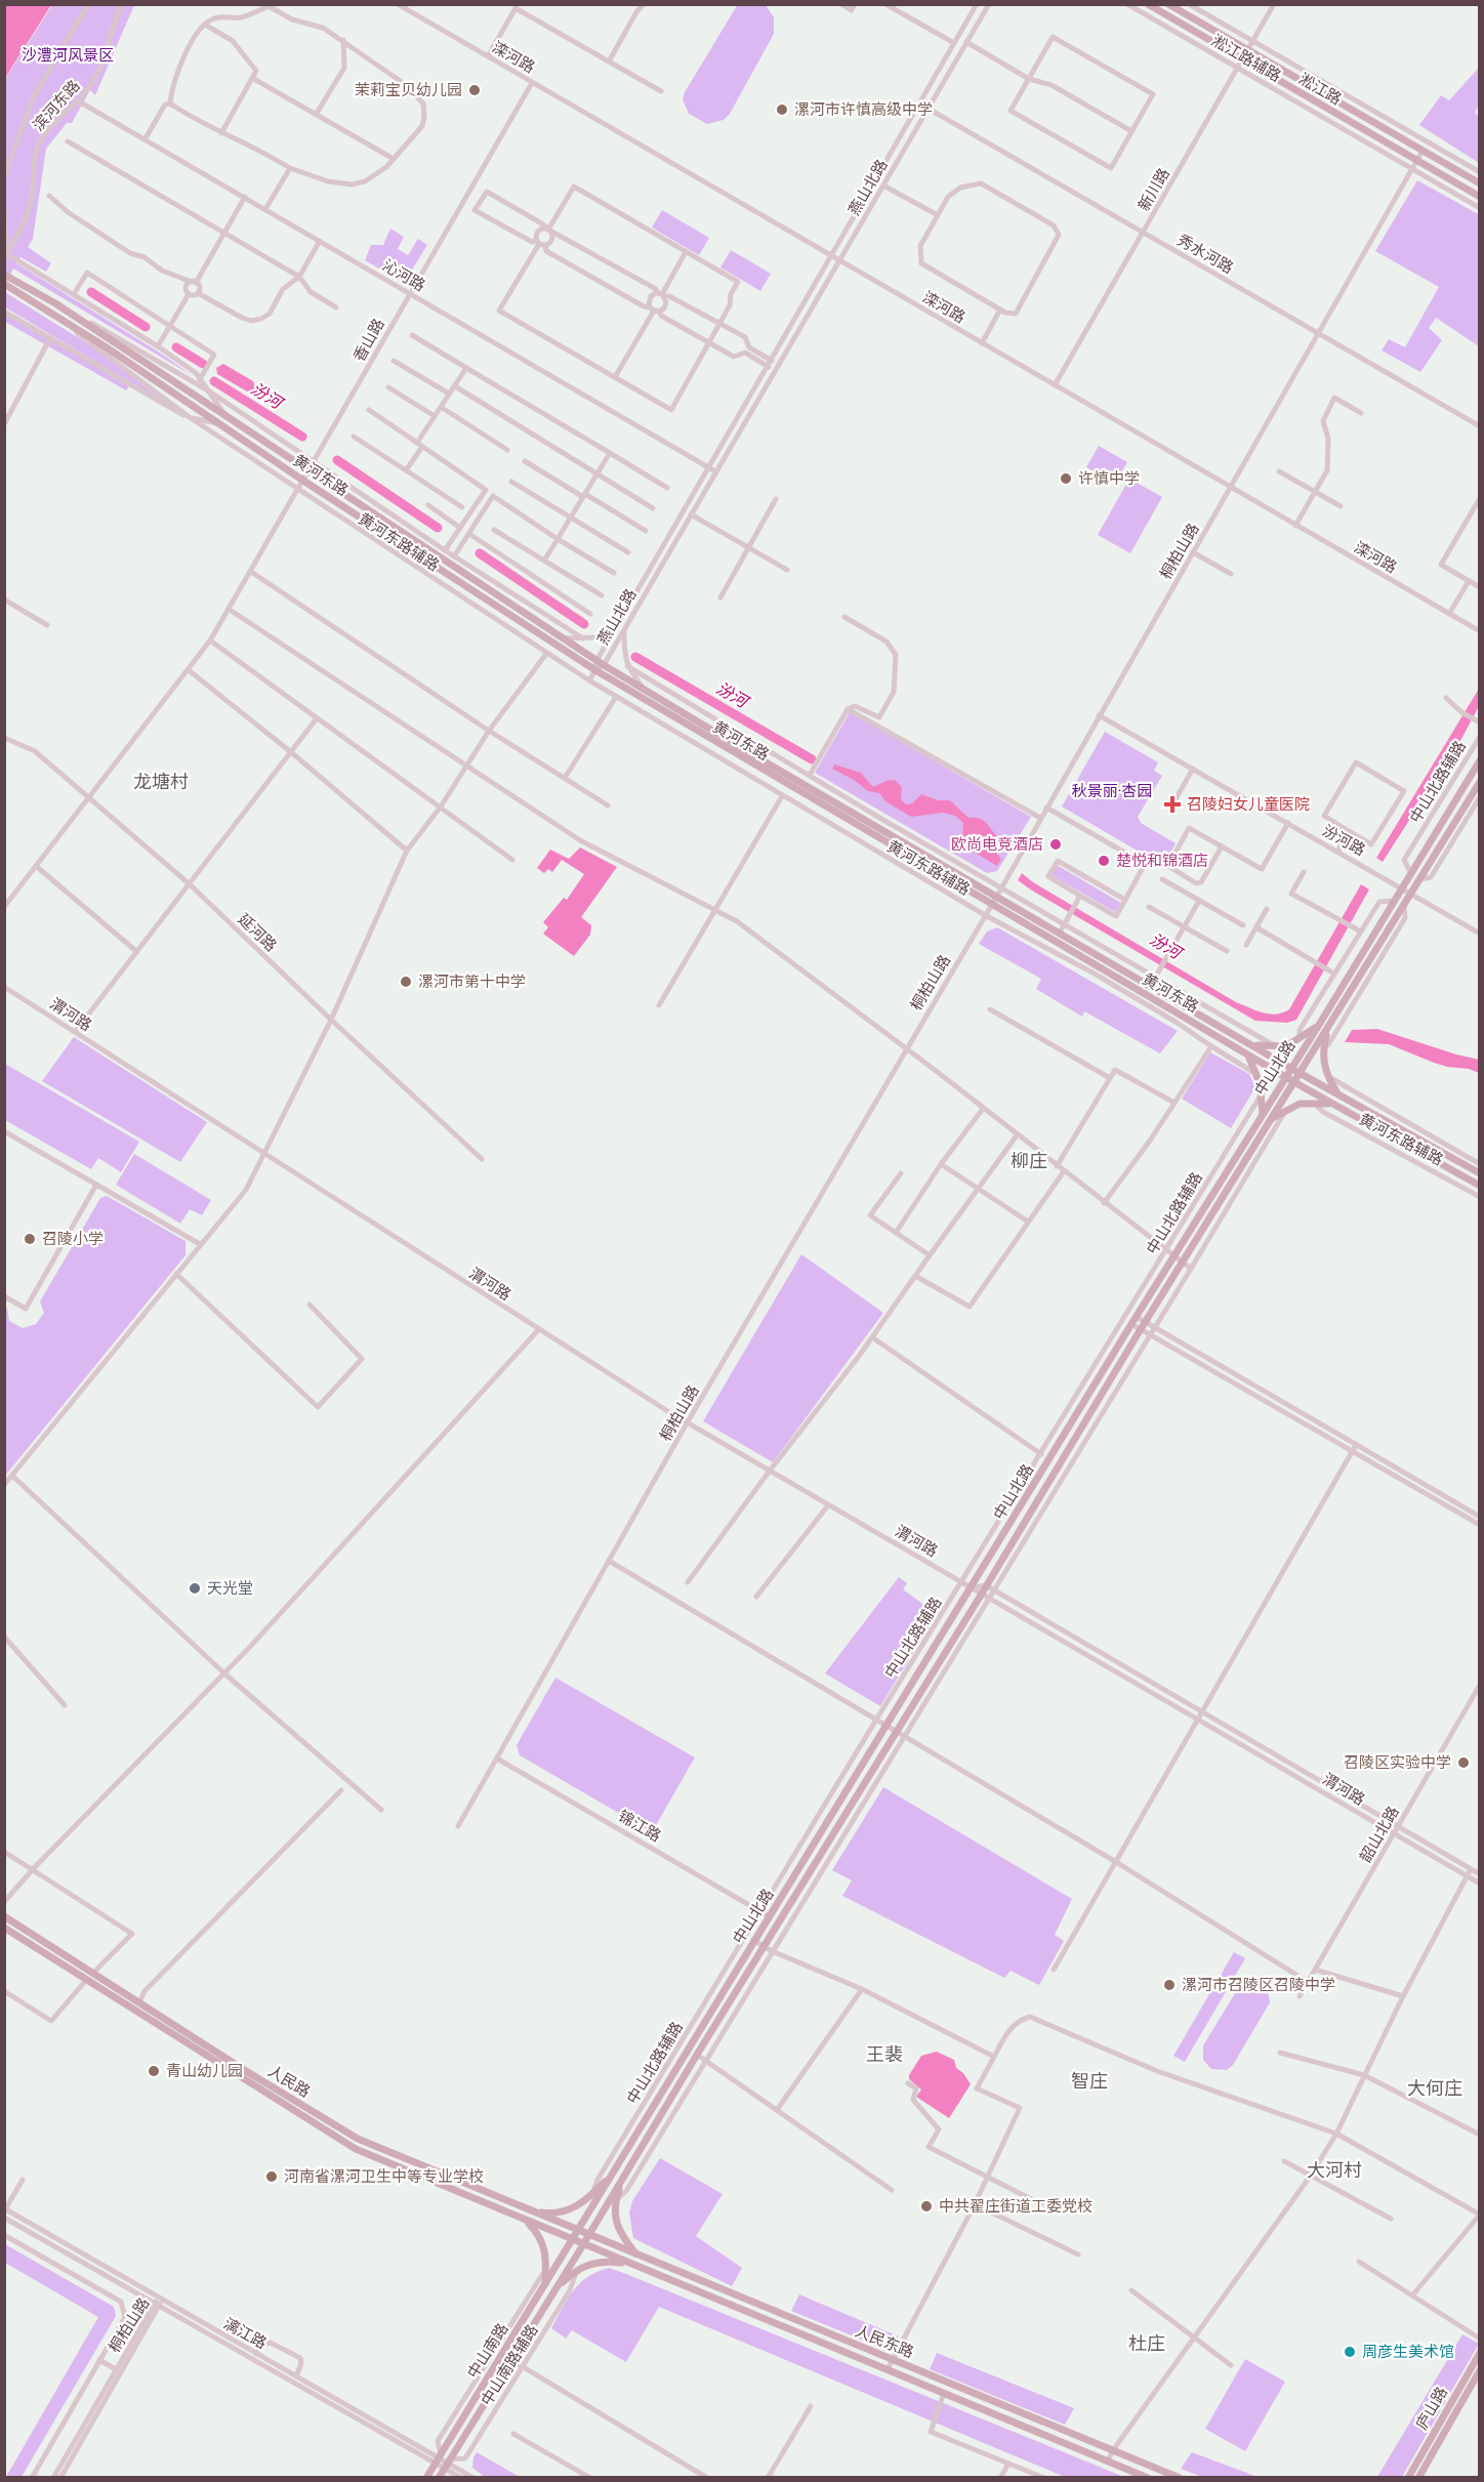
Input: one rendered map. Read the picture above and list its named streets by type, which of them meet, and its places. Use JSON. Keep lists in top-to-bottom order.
{
  "streets": {
    "main road": [
      "淞江路",
      "黄河东路",
      "中山北路",
      "人民路",
      "人民东路",
      "中山南路",
      "庐山路"
    ],
    "street": [
      "滦河路",
      "淞江路辅路",
      "滨河东路",
      "燕山北路",
      "新川路",
      "秀水河路",
      "沁河路",
      "香山路",
      "黄河东路辅路",
      "桐柏山路",
      "中山北路辅路",
      "汾河路",
      "延河路",
      "渭河路",
      "锦江路",
      "韶山北路",
      "漓江路",
      "中山南路辅路"
    ]
  },
  "crossings": [
    ["滦河路", "燕山北路"],
    ["滦河路", "新川路"],
    ["滦河路", "香山路"],
    ["滦河路", "桐柏山路"],
    ["淞江路辅路", "新川路"],
    ["淞江路辅路", "桐柏山路"],
    ["淞江路", "新川路"],
    ["淞江路", "桐柏山路"],
    ["滨河东路", "沁河路"],
    ["燕山北路", "秀水河路"],
    ["燕山北路", "沁河路"],
    ["燕山北路", "黄河东路"],
    ["新川路", "秀水河路"],
    ["秀水河路", "桐柏山路"],
    ["沁河路", "香山路"],
    ["香山路", "黄河东路"],
    ["香山路", "黄河东路辅路"],
    ["香山路", "延河路"],
    ["黄河东路", "黄河东路辅路"],
    ["黄河东路", "桐柏山路"],
    ["黄河东路", "中山北路"],
    ["黄河东路辅路", "桐柏山路"],
    ["桐柏山路", "汾河路"],
    ["桐柏山路", "渭河路"],
    ["桐柏山路", "锦江路"],
    ["桐柏山路", "漓江路"],
    ["中山北路辅路", "渭河路"],
    ["中山北路辅路", "中山北路"],
    ["中山北路辅路", "锦江路"],
    ["汾河路", "中山北路"],
    ["渭河路", "中山北路"],
    ["渭河路", "韶山北路"],
    ["中山北路", "锦江路"],
    ["中山北路", "人民路"],
    ["中山北路", "人民东路"],
    ["中山北路", "中山南路"],
    ["人民路", "人民东路"],
    ["人民路", "中山南路"],
    ["漓江路", "中山南路"],
    ["漓江路", "中山南路辅路"],
    ["人民东路", "中山南路"],
    ["中山南路", "中山南路辅路"]
  ],
  "districts": [
    "龙塘村",
    "柳庄",
    "王裴",
    "智庄",
    "大何庄",
    "大河村",
    "杜庄"
  ],
  "water": ["汾河"],
  "parks": ["沙澧河风景区", "秋景丽·杏园"],
  "places": {
    "other": [
      "茉莉宝贝幼儿园",
      "漯河市许慎高级中学",
      "许慎中学",
      "欧尚电竞酒店",
      "楚悦和锦酒店",
      "漯河市第十中学",
      "召陵小学",
      "天光堂",
      "召陵区实验中学",
      "漯河市召陵区召陵中学",
      "青山幼儿园",
      "河南省漯河卫生中等专业学校",
      "中共翟庄街道工委党校",
      "周彦生美术馆"
    ],
    "health": ["召陵妇女儿童医院"]
  }
}
